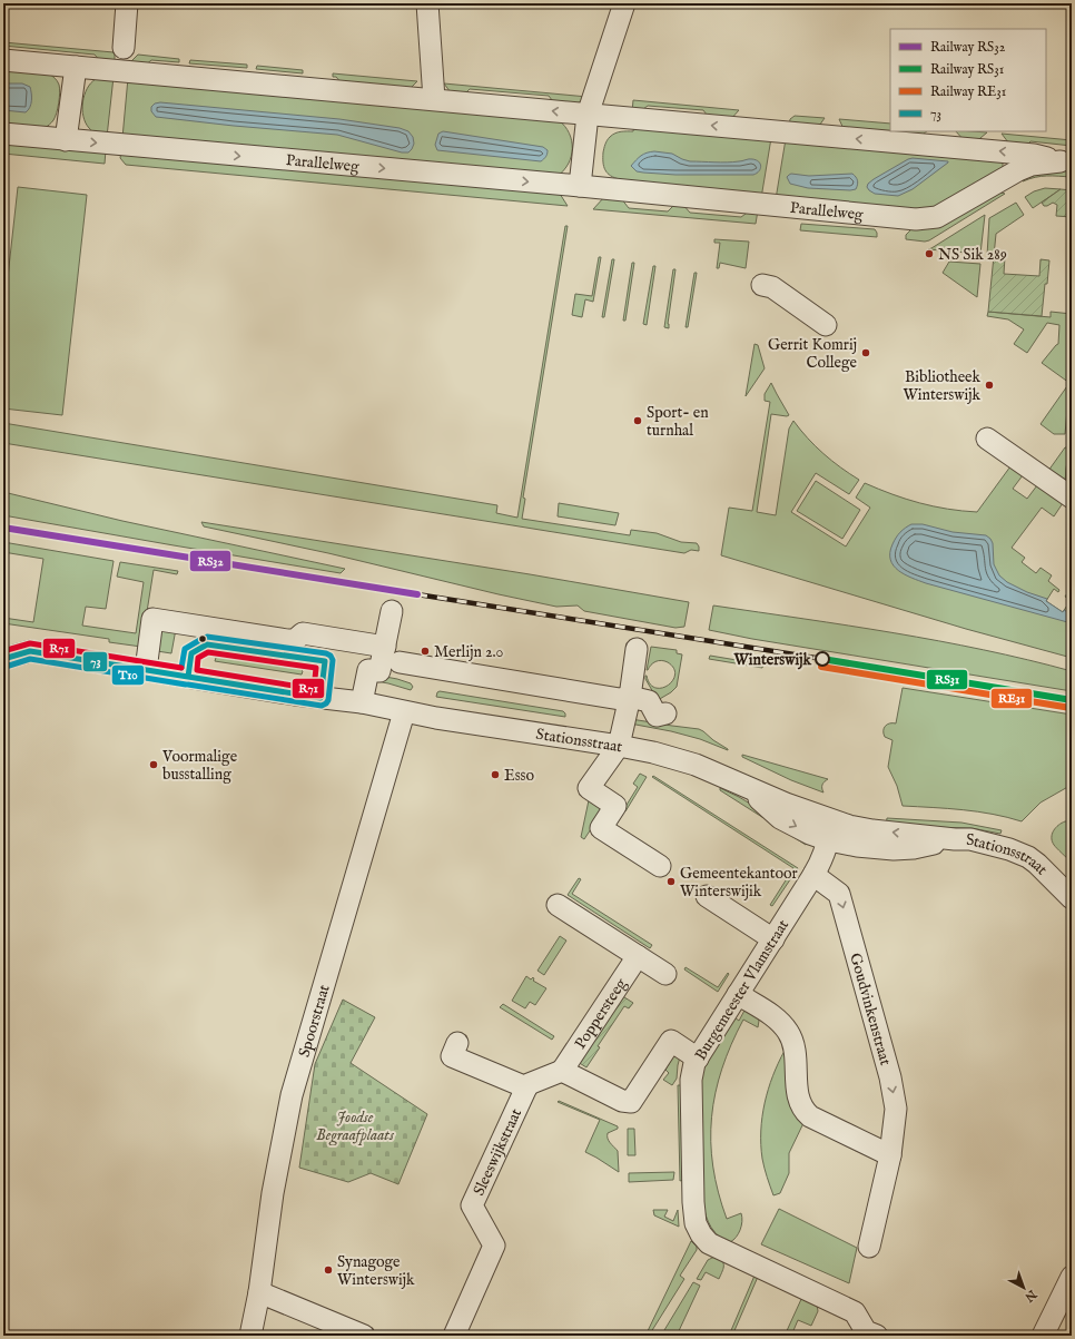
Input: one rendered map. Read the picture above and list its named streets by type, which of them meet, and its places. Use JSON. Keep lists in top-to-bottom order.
{
  "streets": {
    "street": [
      "Parallelweg",
      "Stationsstraat",
      "Burgemeester Vlamstraat",
      "Goudvinkenstraat",
      "Poppersteeg",
      "Spoorstraat",
      "Sleeswijkstraat"
    ]
  },
  "crossings": [
    ["Stationsstraat", "Burgemeester Vlamstraat"],
    ["Stationsstraat", "Spoorstraat"],
    ["Burgemeester Vlamstraat", "Goudvinkenstraat"]
  ],
  "one_way": ["Goudvinkenstraat"],
  "parks": ["Joodse Begraafplaats"],
  "places": [
    "NS Sik 289",
    "Gerrit Komrij College",
    "Bibliotheek Winterswijk",
    "Sport- en turnhal",
    "Merlijn 2.0",
    "Winterswijk",
    "Voormalige busstalling",
    "Esso",
    "Gemeentekantoor Winterswijik",
    "Synagoge Winterswijk"
  ],
  "lines": [
    "rail line RS32",
    "transit line T10",
    "transit line R71",
    "transit line 73",
    "rail line RS31",
    "rail line RE31"
  ],
  "legend": [
    "Railway RS32",
    "Railway RS31",
    "Railway RE31",
    "73"
  ],
  "north": "bottom right"
}
